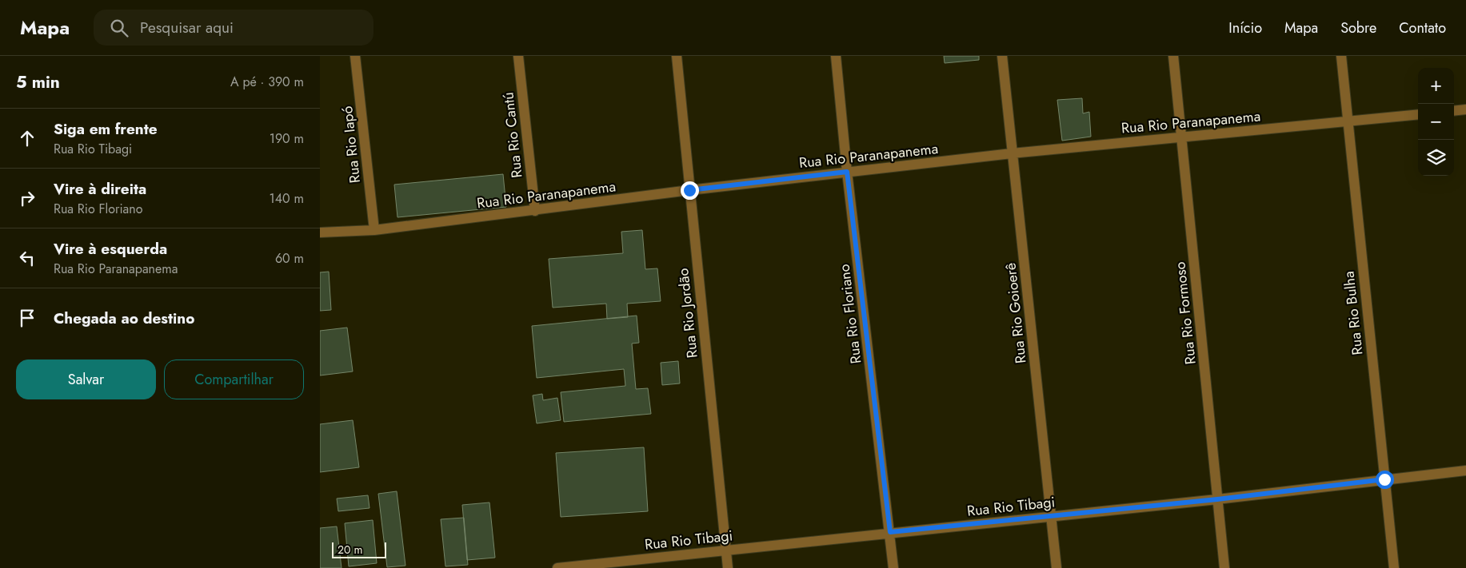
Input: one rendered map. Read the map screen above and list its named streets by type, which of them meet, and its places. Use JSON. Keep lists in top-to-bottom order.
{
  "streets": {
    "street": [
      "Rua Rio Paranapanema",
      "Rua Rio Cantú",
      "Rua Rio Iapó",
      "Rua Rio Jordão",
      "Rua Rio Goioerê",
      "Rua Rio Formoso",
      "Rua Rio Bulha",
      "Rua Rio Floriano",
      "Rua Rio Tibagi"
    ]
  },
  "crossings": [
    ["Rua Rio Paranapanema", "Rua Rio Cantú"],
    ["Rua Rio Paranapanema", "Rua Rio Iapó"],
    ["Rua Rio Paranapanema", "Rua Rio Jordão"],
    ["Rua Rio Paranapanema", "Rua Rio Goioerê"],
    ["Rua Rio Paranapanema", "Rua Rio Formoso"],
    ["Rua Rio Paranapanema", "Rua Rio Bulha"],
    ["Rua Rio Paranapanema", "Rua Rio Floriano"],
    ["Rua Rio Jordão", "Rua Rio Tibagi"],
    ["Rua Rio Goioerê", "Rua Rio Tibagi"],
    ["Rua Rio Formoso", "Rua Rio Tibagi"],
    ["Rua Rio Bulha", "Rua Rio Tibagi"],
    ["Rua Rio Floriano", "Rua Rio Tibagi"]
  ],
  "scale_bar": "20 m",
  "page": {
    "header": "Mapa",
    "search": "Pesquisar aqui",
    "nav": [
      "Início",
      "Mapa",
      "Sobre",
      "Contato"
    ],
    "heading": ["5 min", "A pé · 390 m"],
    "map_buttons": ["+", "−"],
    "list": [
      ["Siga em frente", "Rua Rio Tibagi", "190 m"],
      ["Vire à direita", "Rua Rio Floriano", "140 m"],
      ["Vire à esquerda", "Rua Rio Paranapanema", "60 m"],
      "Chegada ao destino"
    ],
    "buttons": ["Salvar", "Compartilhar"],
    "scale": "20 m"
  }
}
